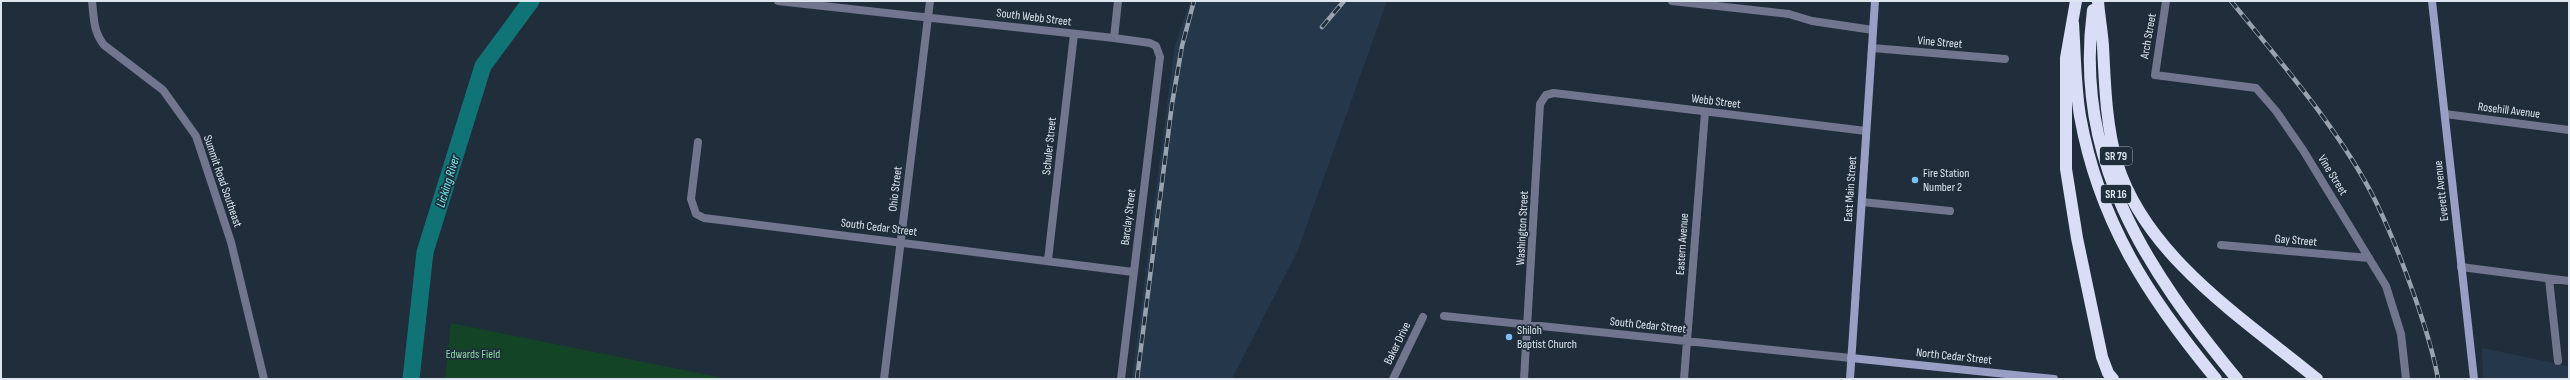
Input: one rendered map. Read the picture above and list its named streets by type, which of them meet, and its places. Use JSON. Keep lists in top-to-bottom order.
{
  "streets": {
    "highway": ["SR 79", "SR 16"],
    "main road": ["East Main Street", "Everett Avenue", "North Cedar Street"],
    "street": [
      "South Webb Street",
      "Arch Street",
      "Vine Street",
      "Webb Street",
      "Rosehill Avenue",
      "Schuler Street",
      "Summit Road Southeast",
      "Ohio Street",
      "Barclay Street",
      "South Cedar Street",
      "Washington Street",
      "Gay Street",
      "Eastern Avenue",
      "Baker Drive"
    ]
  },
  "crossings": [
    ["South Webb Street", "Schuler Street"],
    ["South Webb Street", "Ohio Street"],
    ["South Webb Street", "Barclay Street"],
    ["Arch Street", "Vine Street"],
    ["Vine Street", "East Main Street"],
    ["Vine Street", "Gay Street"],
    ["Webb Street", "East Main Street"],
    ["Webb Street", "Washington Street"],
    ["Webb Street", "Eastern Avenue"],
    ["Rosehill Avenue", "Everett Avenue"],
    ["Schuler Street", "South Cedar Street"],
    ["Ohio Street", "South Cedar Street"],
    ["East Main Street", "South Cedar Street"],
    ["East Main Street", "North Cedar Street"],
    ["Barclay Street", "South Cedar Street"],
    ["South Cedar Street", "Washington Street"],
    ["South Cedar Street", "Eastern Avenue"],
    ["South Cedar Street", "North Cedar Street"]
  ],
  "water": ["Licking River"],
  "parks": ["Edwards Field"],
  "places": ["Fire Station Number 2", "Shiloh Baptist Church"]
}
